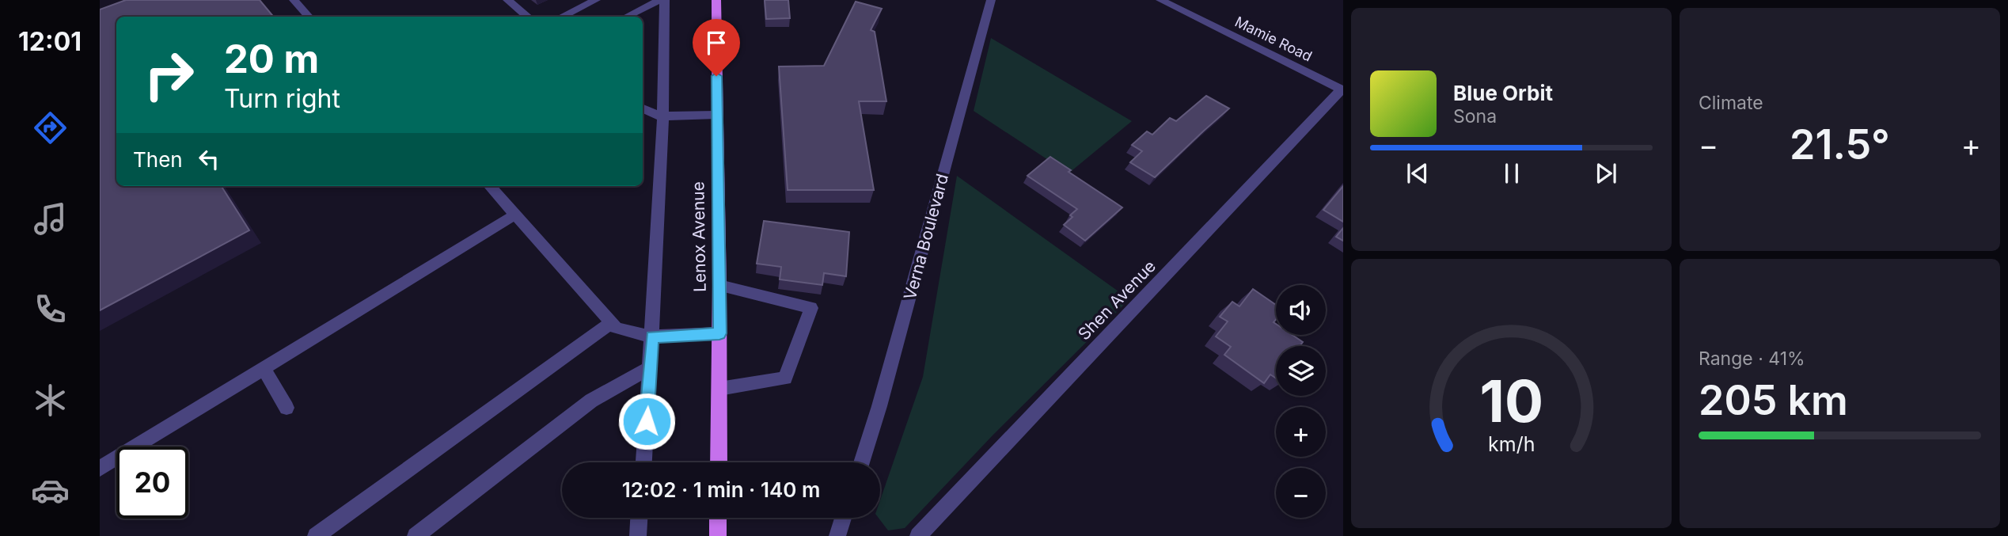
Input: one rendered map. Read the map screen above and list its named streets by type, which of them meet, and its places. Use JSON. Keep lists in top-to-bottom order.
{
  "streets": {
    "main road": ["Lenox Avenue"],
    "street": ["Mamie Road", "Verna Boulevard", "Shen Avenue"]
  },
  "crossings": [
    ["Mamie Road", "Shen Avenue"]
  ],
  "page": {
    "tabs": "12:01",
    "tile": [
      "Climate",
      ["Range · 41%", "205 km"]
    ],
    "turn": ["20 m", "Turn right"],
    "song": ["Blue Orbit", "Sona"],
    "heat": ["−", "21.5°", "+"],
    "then": "Then",
    "map_buttons": ["+", "−"],
    "limit": "20",
    "trip": "12:02 · 1 min · 140 m",
    "gauge": ["10", "km/h"]
  }
}
